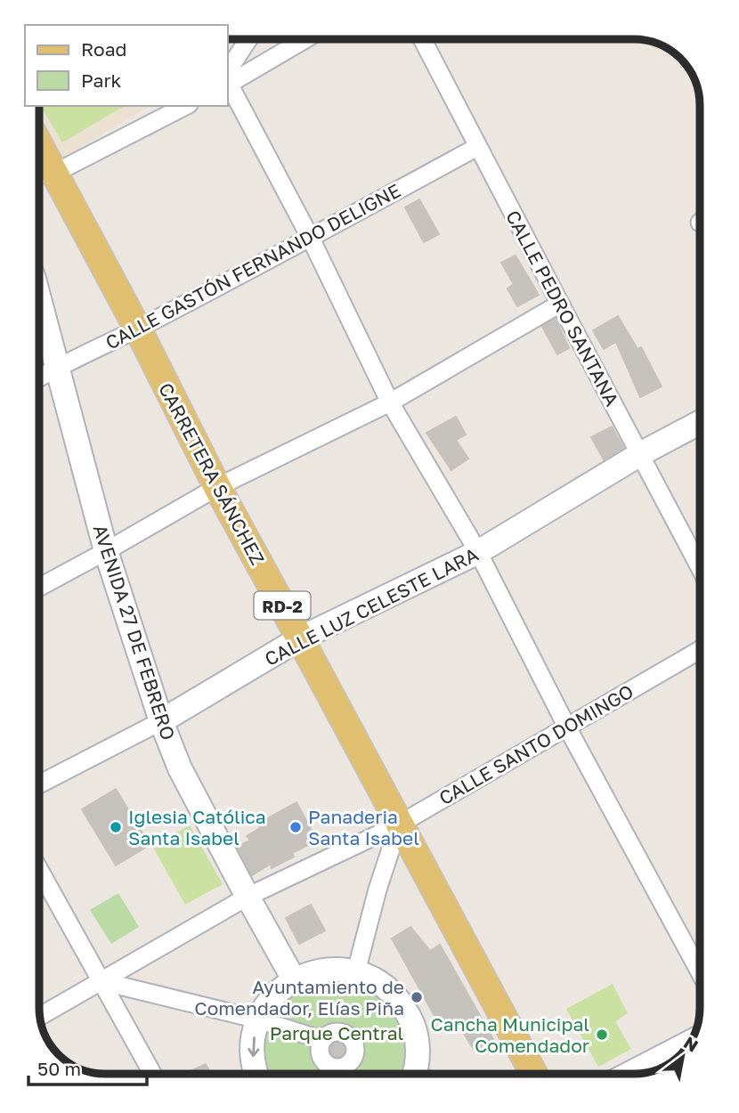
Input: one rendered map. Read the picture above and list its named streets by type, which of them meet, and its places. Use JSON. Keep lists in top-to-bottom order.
{
  "streets": {
    "main road": ["CARRETERA SÁNCHEZ", "RD-2"],
    "street": [
      "CALLE GASTÓN FERNANDO DELIGNE",
      "CALLE PEDRO SANTANA",
      "CALLE LUZ CELESTE LARA",
      "AVENIDA 27 DE FEBRERO",
      "CALLE SANTO DOMINGO"
    ]
  },
  "crossings": [
    ["CALLE GASTÓN FERNANDO DELIGNE", "CALLE PEDRO SANTANA"],
    ["CALLE GASTÓN FERNANDO DELIGNE", "CARRETERA SÁNCHEZ"],
    ["CALLE GASTÓN FERNANDO DELIGNE", "AVENIDA 27 DE FEBRERO"],
    ["CALLE PEDRO SANTANA", "CALLE LUZ CELESTE LARA"],
    ["CARRETERA SÁNCHEZ", "CALLE LUZ CELESTE LARA"],
    ["CARRETERA SÁNCHEZ", "CALLE SANTO DOMINGO"],
    ["CALLE LUZ CELESTE LARA", "AVENIDA 27 DE FEBRERO"],
    ["AVENIDA 27 DE FEBRERO", "CALLE SANTO DOMINGO"]
  ],
  "parks": ["Parque Central"],
  "places": [
    "Iglesia Católica Santa Isabel",
    "Panaderia Santa Isabel",
    "Ayuntamiento de Comendador, Elías Piña",
    "Cancha Municipal Comendador"
  ],
  "legend": ["Road", "Park"],
  "scale_bar": "50 m",
  "north": "top right"
}
